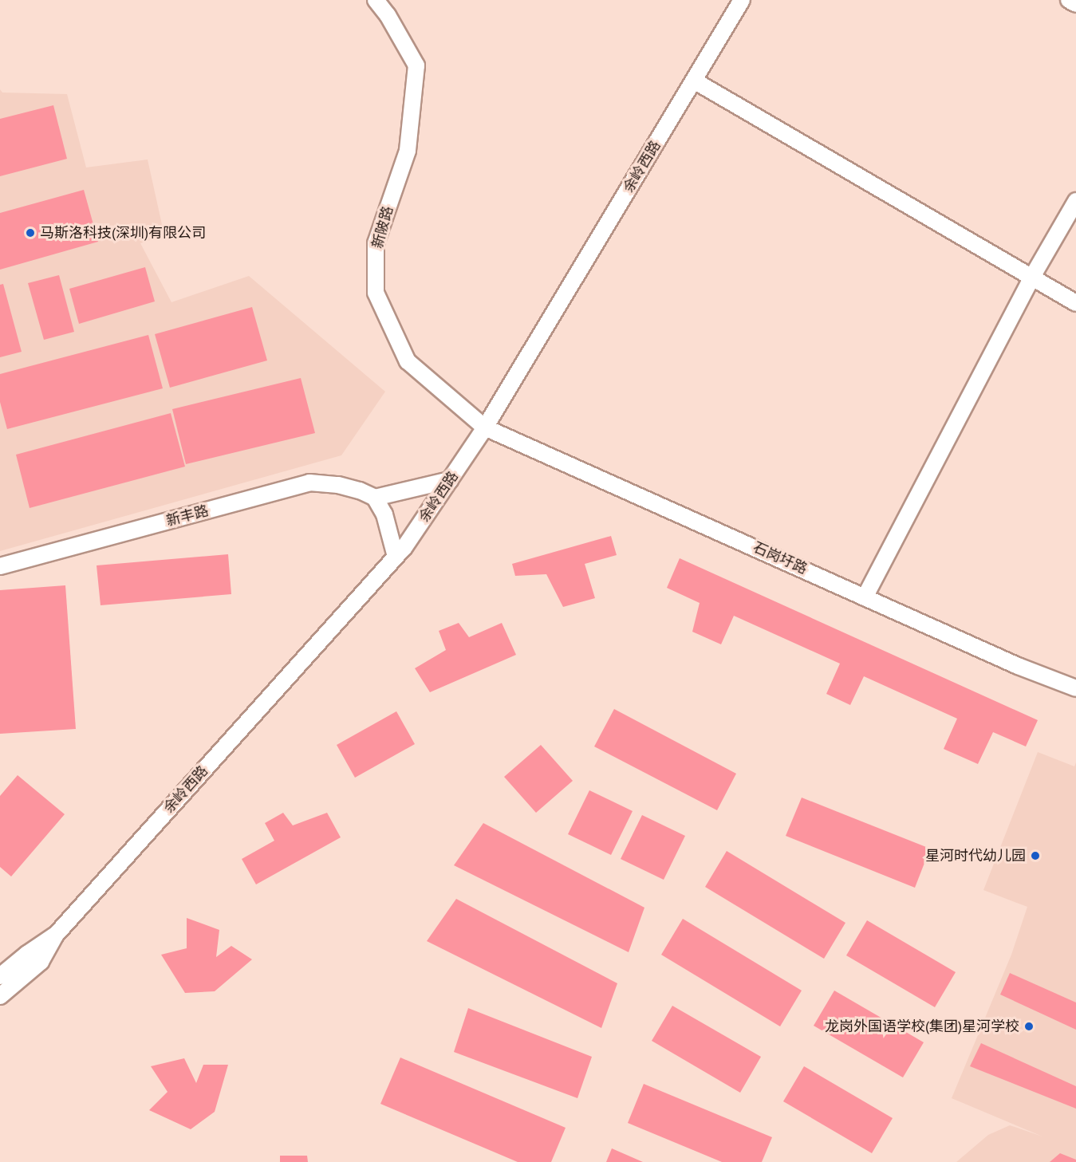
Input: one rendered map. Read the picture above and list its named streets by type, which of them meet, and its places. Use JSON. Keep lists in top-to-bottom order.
{
  "streets": {
    "street": [
      "余岭西路",
      "新陂路",
      "新丰路",
      "石岗圩路"
    ]
  },
  "crossings": [
    ["余岭西路", "新陂路"],
    ["余岭西路", "石岗圩路"],
    ["新陂路", "石岗圩路"]
  ],
  "places": ["马斯洛科技(深圳)有限公司", "星河时代幼儿园", "龙岗外国语学校(集团)星河学校"]
}
